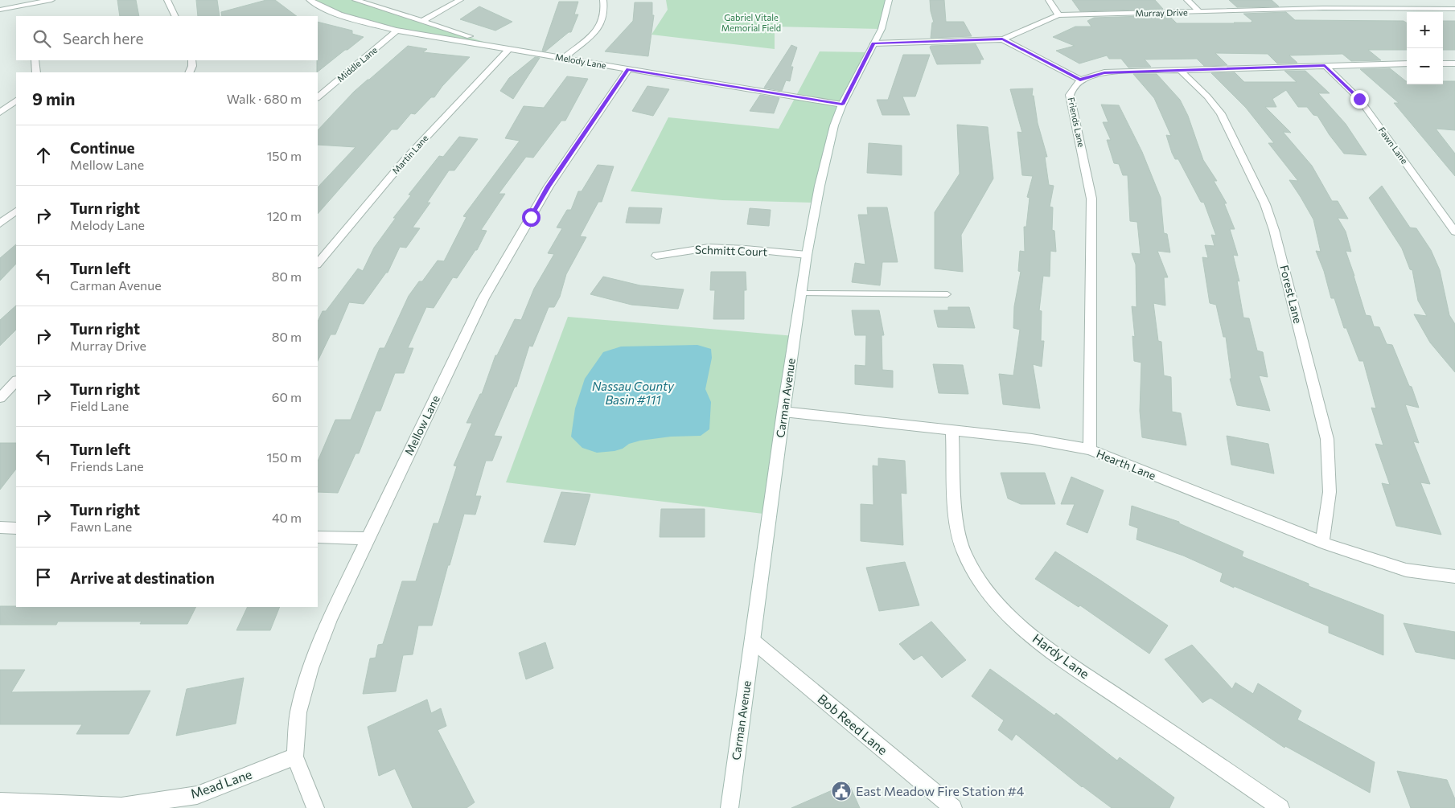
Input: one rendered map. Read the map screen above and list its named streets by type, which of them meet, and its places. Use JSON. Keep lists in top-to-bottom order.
{
  "streets": {
    "street": [
      "Murray Drive",
      "Melody Lane",
      "Middle Lane",
      "Friends Lane",
      "Fawn Lane",
      "Martin Lane",
      "Schmitt Court",
      "Forest Lane",
      "Carman Avenue",
      "Mellow Lane",
      "Hearth Lane",
      "Hardy Lane",
      "Bob Reed Lane",
      "Mead Lane"
    ]
  },
  "crossings": [
    ["Murray Drive", "Carman Avenue"],
    ["Melody Lane", "Middle Lane"],
    ["Melody Lane", "Martin Lane"],
    ["Melody Lane", "Carman Avenue"],
    ["Melody Lane", "Mellow Lane"],
    ["Friends Lane", "Hearth Lane"],
    ["Schmitt Court", "Carman Avenue"],
    ["Forest Lane", "Hearth Lane"],
    ["Carman Avenue", "Hearth Lane"],
    ["Carman Avenue", "Bob Reed Lane"],
    ["Mellow Lane", "Mead Lane"],
    ["Hearth Lane", "Hardy Lane"]
  ],
  "water": ["Nassau County Basin #111"],
  "parks": ["Gabriel Vitale Memorial Field"],
  "places": {
    "public building": ["East Meadow Fire Station #4"]
  },
  "page": {
    "map_buttons": ["+", "−"],
    "search": "Search here",
    "heading": ["9 min", "Walk · 680 m"],
    "list": [
      ["Continue", "Mellow Lane", "150 m"],
      ["Turn right", "Melody Lane", "120 m"],
      ["Turn left", "Carman Avenue", "80 m"],
      ["Turn right", "Murray Drive", "80 m"],
      ["Turn right", "Field Lane", "60 m"],
      ["Turn left", "Friends Lane", "150 m"],
      ["Turn right", "Fawn Lane", "40 m"],
      "Arrive at destination"
    ]
  }
}
